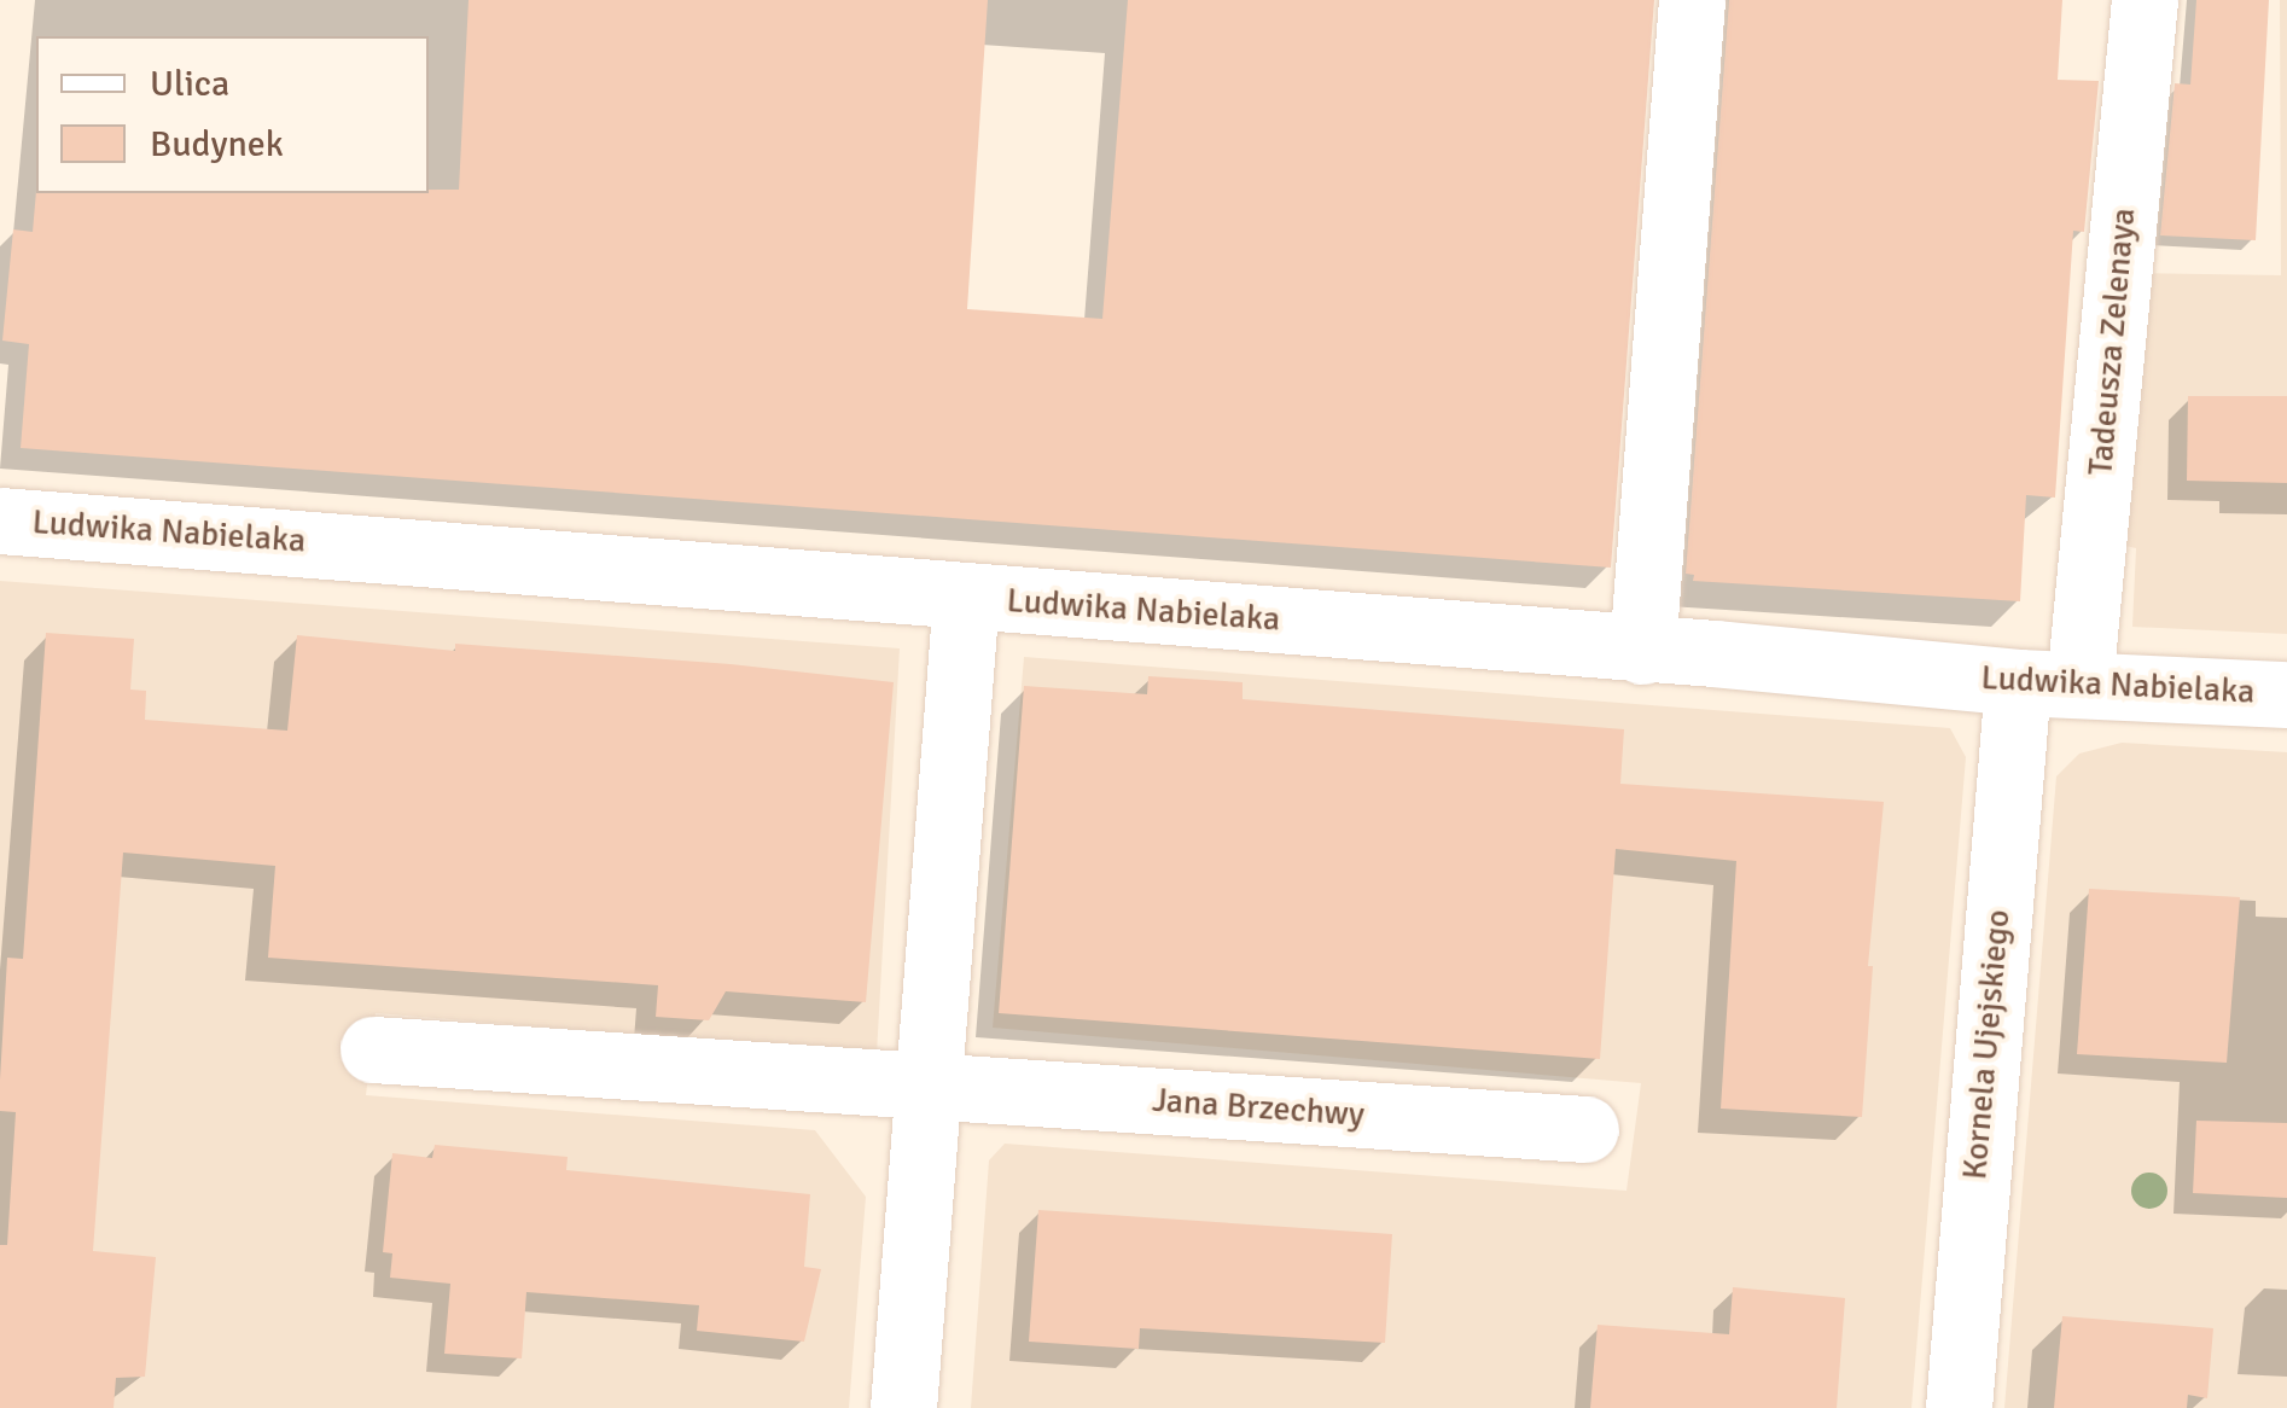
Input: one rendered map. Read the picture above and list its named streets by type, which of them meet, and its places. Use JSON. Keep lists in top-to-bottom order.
{
  "streets": {
    "street": [
      "Tadeusza Zelenaya",
      "Ludwika Nabielaka",
      "Kornela Ujejskiego",
      "Jana Brzechwy"
    ]
  },
  "crossings": [
    ["Tadeusza Zelenaya", "Ludwika Nabielaka"],
    ["Tadeusza Zelenaya", "Kornela Ujejskiego"],
    ["Ludwika Nabielaka", "Kornela Ujejskiego"]
  ],
  "legend": ["Ulica", "Budynek"]
}
